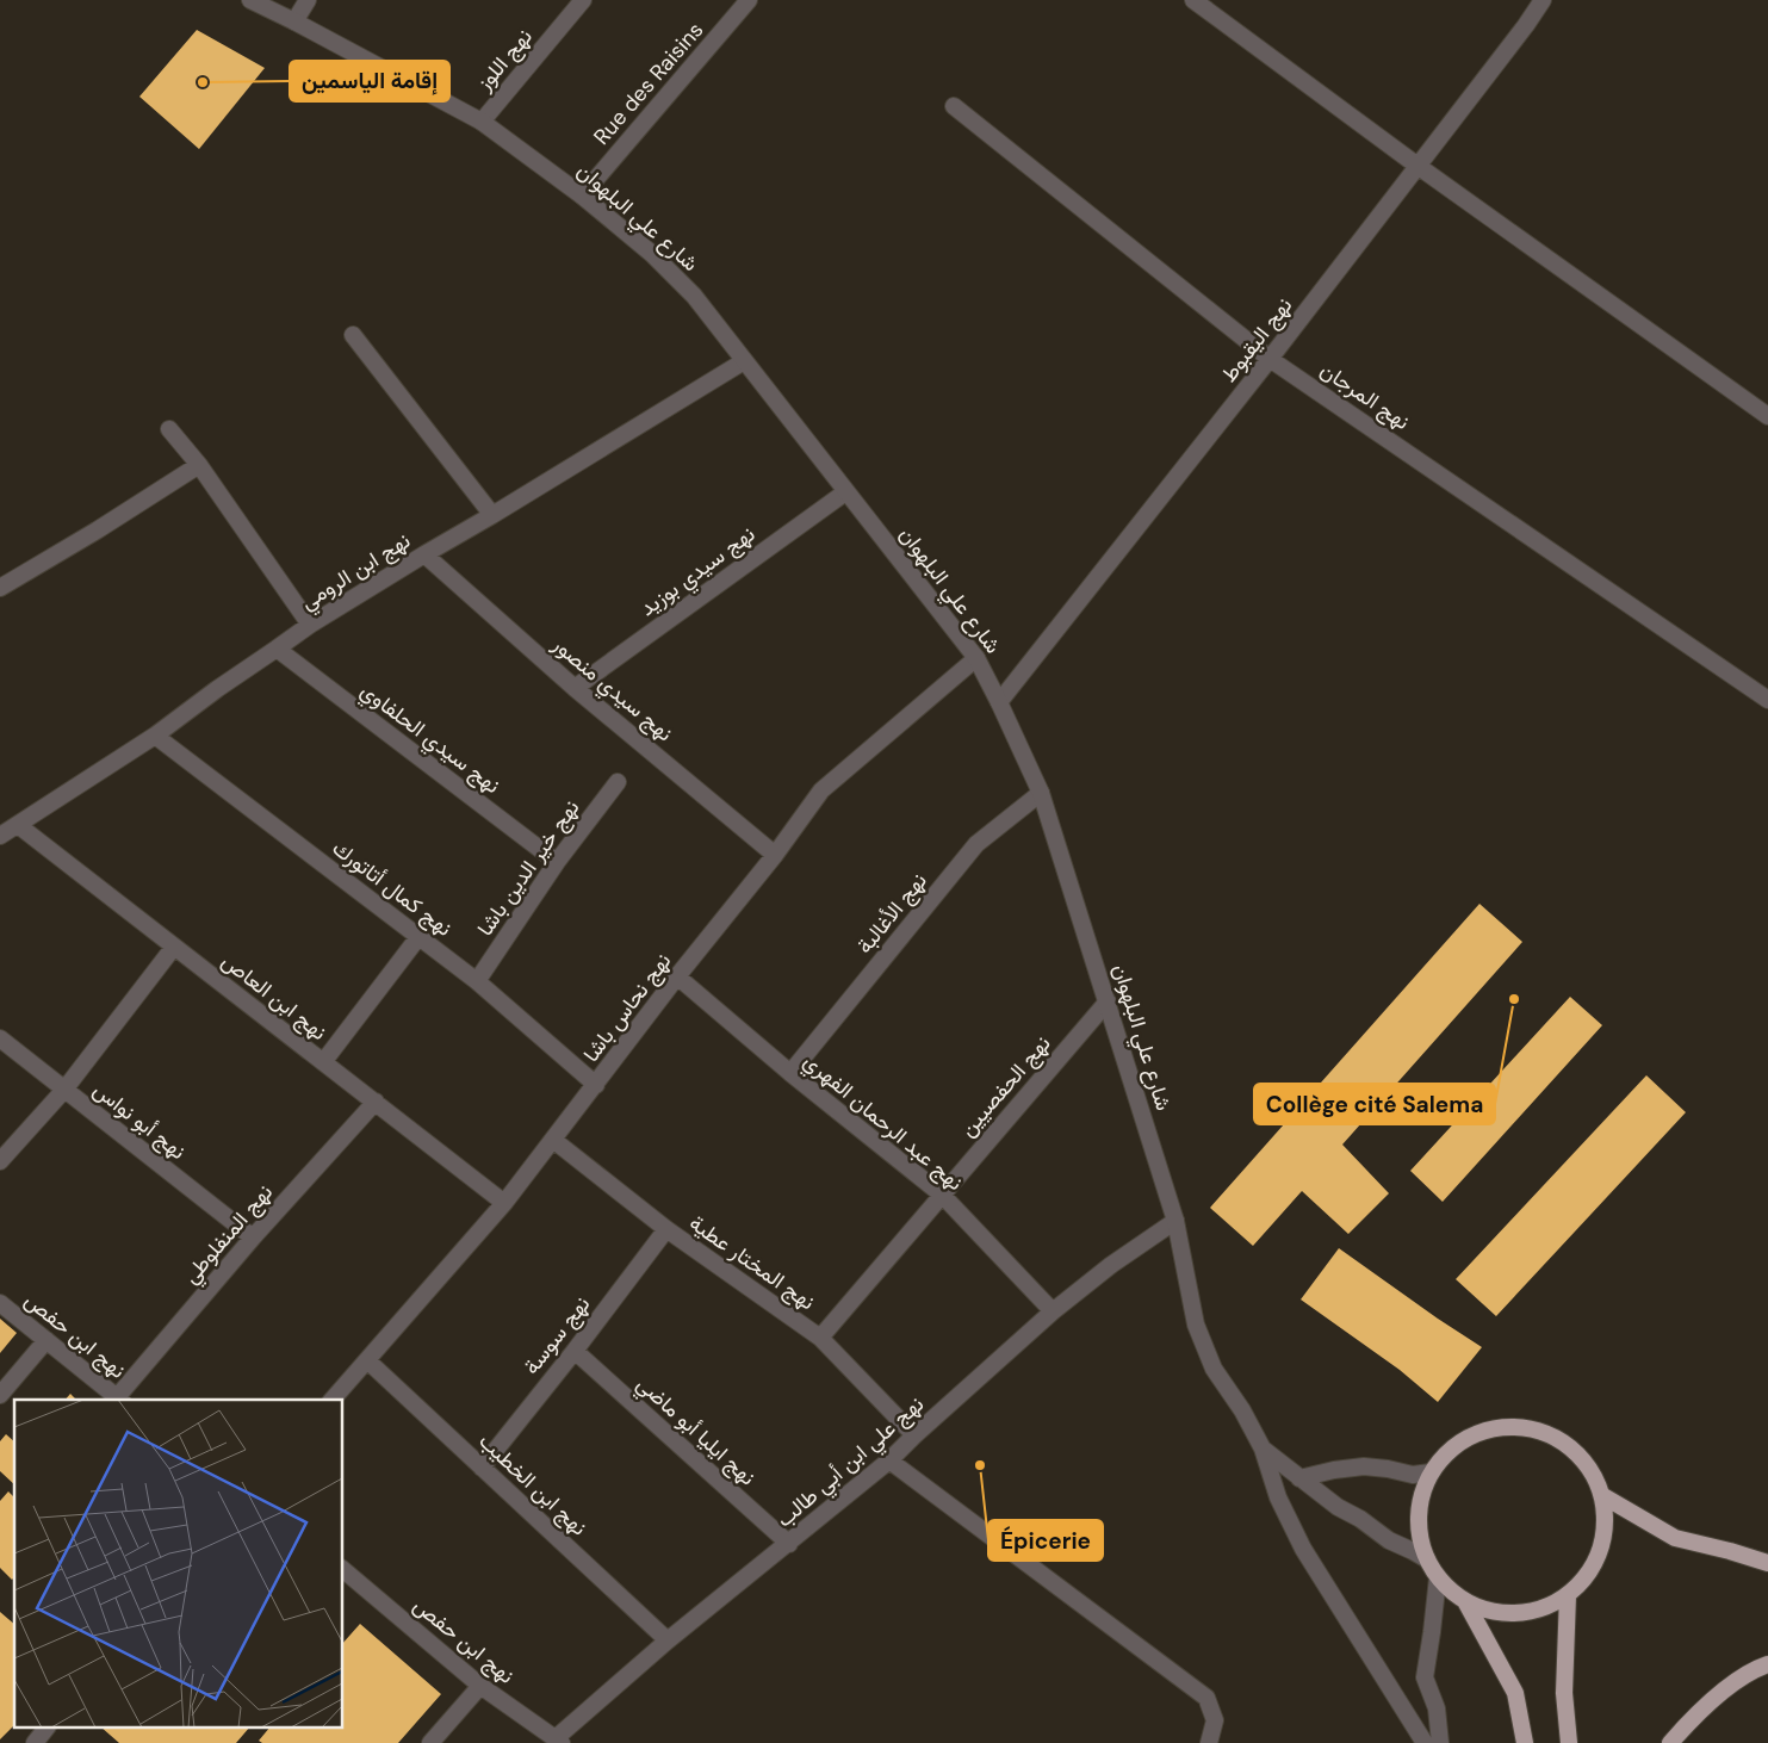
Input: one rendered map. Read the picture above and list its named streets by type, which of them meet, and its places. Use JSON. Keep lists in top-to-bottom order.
{
  "streets": {
    "street": [
      "نهج اللوز",
      "Rue des Raisins",
      "شارع علي البلهوان",
      "نهج اليقبوط",
      "نهج المرجان",
      "نهج ابن الرومي",
      "نهج سيدي بوزيد",
      "نهج سيدي منصور",
      "نهج سيدي الحلفاوي",
      "نهج خير الدين باشا",
      "نهج كمال أتاتورك",
      "نهج الأغالبة",
      "نهج ابن العاص",
      "نهج نحاس باشا",
      "نهج الحفصيين",
      "نهج أبو نواس",
      "نهج عبد الرحمان الفهري",
      "نهج المنفلوطي",
      "نهج المختار عطية",
      "نهج ابن حفص",
      "نهج سوسة",
      "نهج ايليا أبو ماضي",
      "نهج علي ابن أبي طالب",
      "نهج ابن الخطيب"
    ]
  },
  "crossings": [
    ["نهج اللوز", "شارع علي البلهوان"],
    ["Rue des Raisins", "شارع علي البلهوان"],
    ["شارع علي البلهوان", "نهج اليقبوط"],
    ["شارع علي البلهوان", "نهج ابن الرومي"],
    ["شارع علي البلهوان", "نهج سيدي بوزيد"],
    ["شارع علي البلهوان", "نهج الأغالبة"],
    ["شارع علي البلهوان", "نهج نحاس باشا"],
    ["شارع علي البلهوان", "نهج الحفصيين"],
    ["شارع علي البلهوان", "نهج علي ابن أبي طالب"],
    ["نهج اليقبوط", "نهج المرجان"],
    ["نهج ابن الرومي", "نهج سيدي منصور"],
    ["نهج ابن الرومي", "نهج سيدي الحلفاوي"],
    ["نهج ابن الرومي", "نهج كمال أتاتورك"],
    ["نهج ابن الرومي", "نهج ابن العاص"],
    ["نهج سيدي بوزيد", "نهج سيدي منصور"],
    ["نهج سيدي منصور", "نهج نحاس باشا"],
    ["نهج سيدي الحلفاوي", "نهج خير الدين باشا"],
    ["نهج خير الدين باشا", "نهج كمال أتاتورك"],
    ["نهج كمال أتاتورك", "نهج نحاس باشا"],
    ["نهج الأغالبة", "نهج عبد الرحمان الفهري"],
    ["نهج ابن العاص", "نهج نحاس باشا"],
    ["نهج ابن العاص", "نهج المنفلوطي"],
    ["نهج نحاس باشا", "نهج عبد الرحمان الفهري"],
    ["نهج نحاس باشا", "نهج المختار عطية"],
    ["نهج نحاس باشا", "نهج ابن الخطيب"],
    ["نهج الحفصيين", "نهج عبد الرحمان الفهري"],
    ["نهج الحفصيين", "نهج المختار عطية"],
    ["نهج أبو نواس", "نهج المنفلوطي"],
    ["نهج عبد الرحمان الفهري", "نهج علي ابن أبي طالب"],
    ["نهج المنفلوطي", "نهج ابن حفص"],
    ["نهج المختار عطية", "نهج سوسة"],
    ["نهج المختار عطية", "نهج علي ابن أبي طالب"],
    ["نهج ابن حفص", "نهج علي ابن أبي طالب"],
    ["نهج سوسة", "نهج ايليا أبو ماضي"],
    ["نهج سوسة", "نهج ابن الخطيب"],
    ["نهج ايليا أبو ماضي", "نهج علي ابن أبي طالب"],
    ["نهج علي ابن أبي طالب", "نهج ابن الخطيب"]
  ],
  "places": ["إقامة الياسمين", "Collège cité Salema", "Épicerie"]
}
